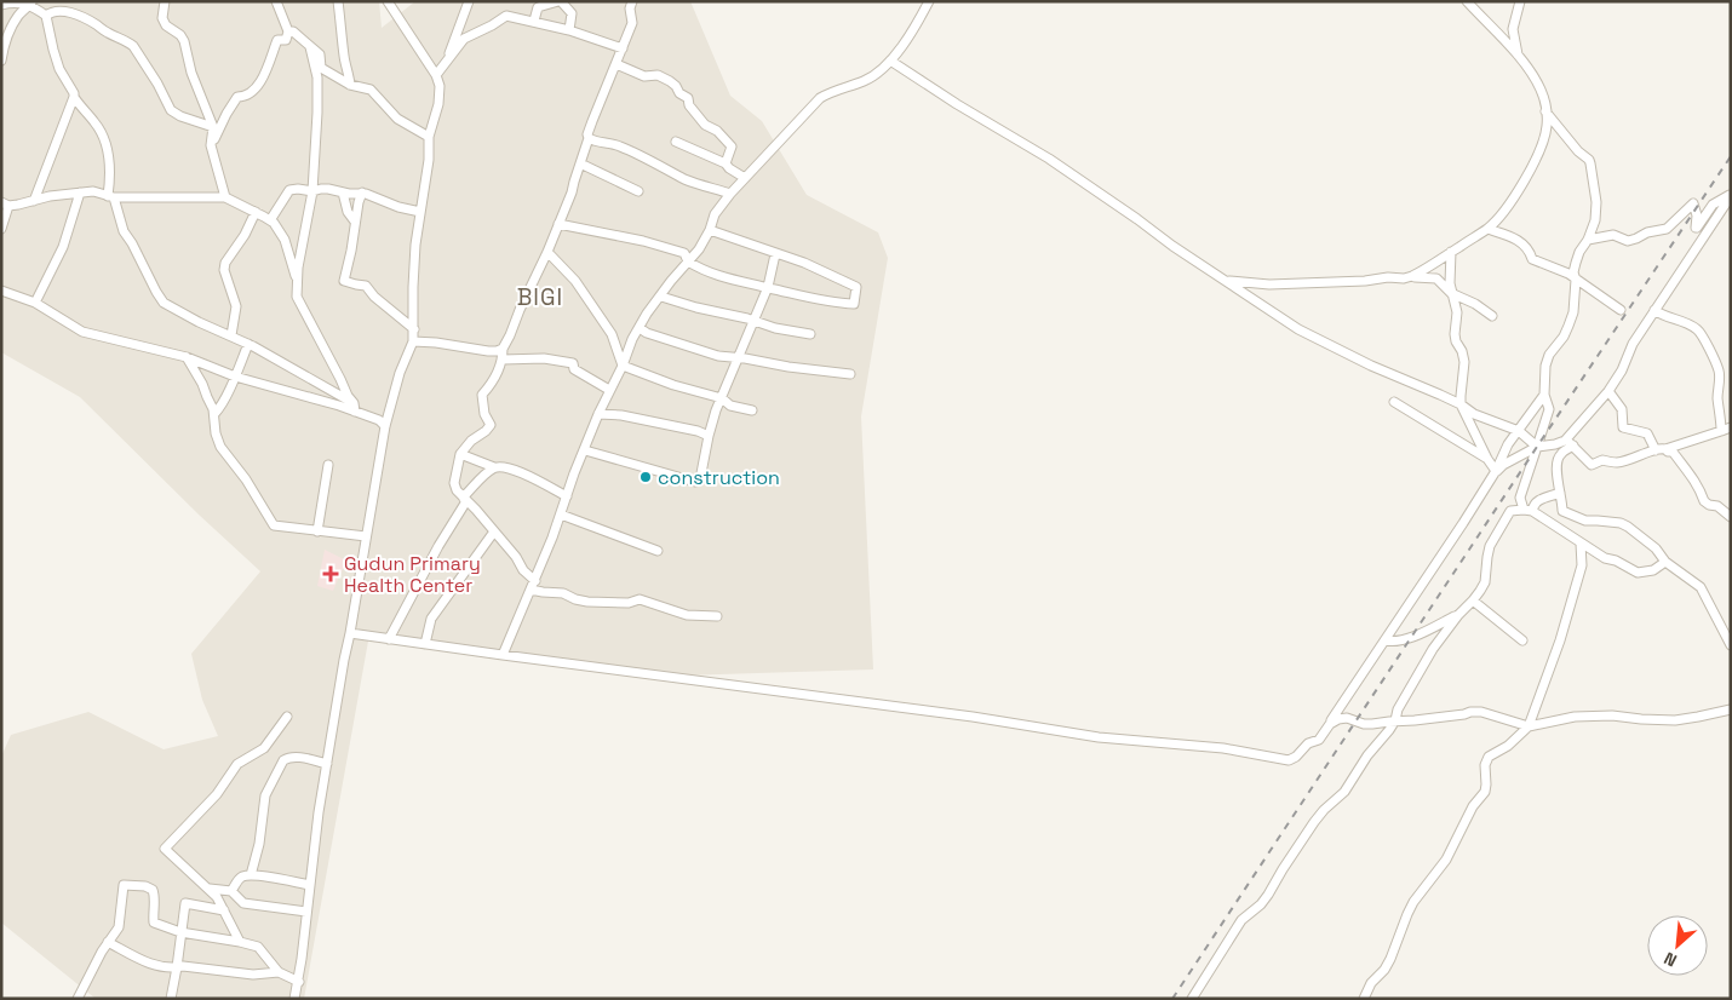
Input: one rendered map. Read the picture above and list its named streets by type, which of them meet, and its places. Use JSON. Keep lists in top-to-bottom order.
{
  "districts": ["BIGI"],
  "places": {
    "other": ["construction"],
    "health": ["Gudun Primary Health Center"]
  },
  "north": "bottom left"
}
